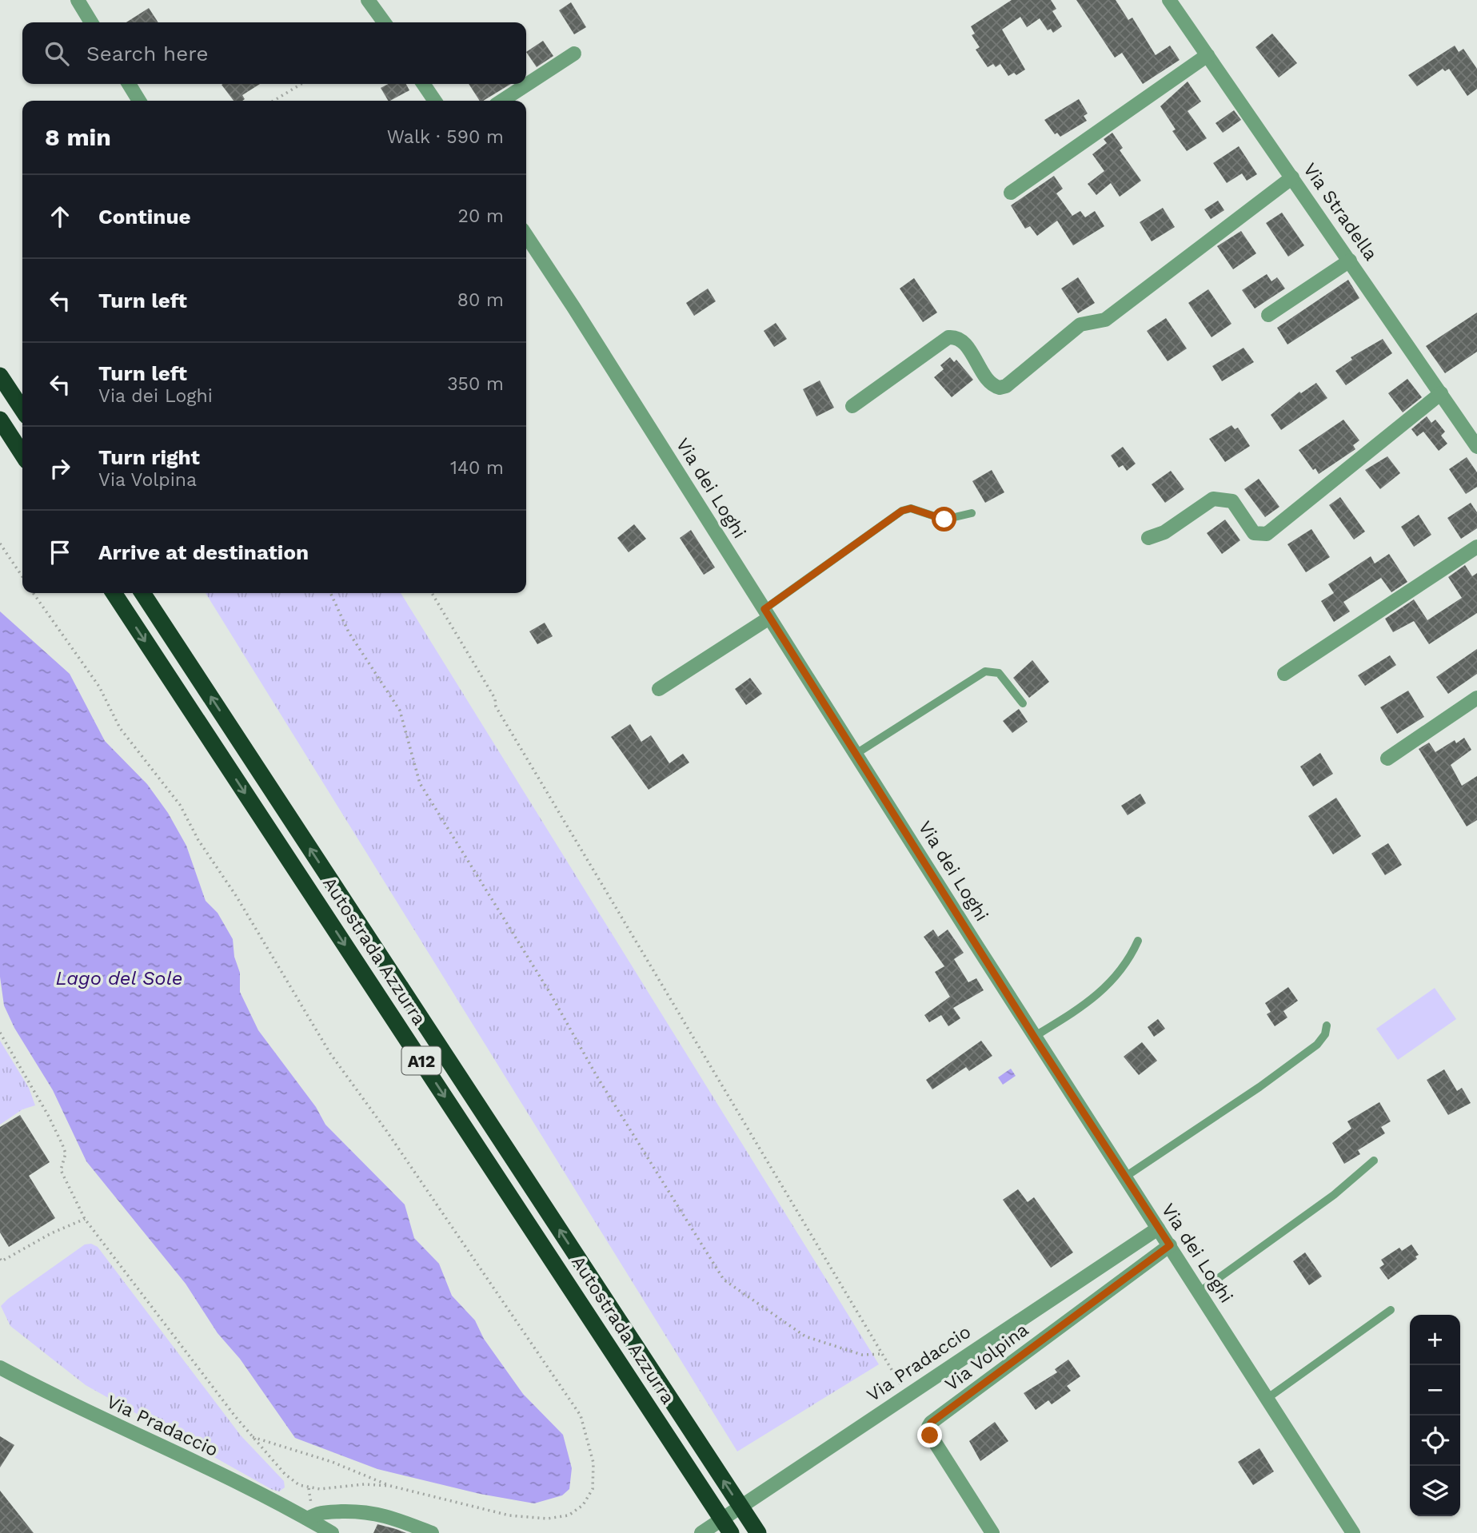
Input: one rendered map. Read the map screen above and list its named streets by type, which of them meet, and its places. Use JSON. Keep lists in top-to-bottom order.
{
  "streets": {
    "highway": ["Autostrada Azzurra", "A12"],
    "street": [
      "Via Stradella",
      "Via dei Loghi",
      "Via Volpina",
      "Via Pradaccio"
    ]
  },
  "crossings": [
    ["Via dei Loghi", "Via Volpina"],
    ["Via dei Loghi", "Via Pradaccio"]
  ],
  "water": ["Lago del Sole"],
  "page": {
    "search": "Search here",
    "heading": ["8 min", "Walk · 590 m"],
    "list": [
      ["Continue", "20 m"],
      ["Turn left", "80 m"],
      ["Turn left", "Via dei Loghi", "350 m"],
      ["Turn right", "Via Volpina", "140 m"],
      "Arrive at destination"
    ],
    "map_buttons": ["+", "−"]
  }
}
